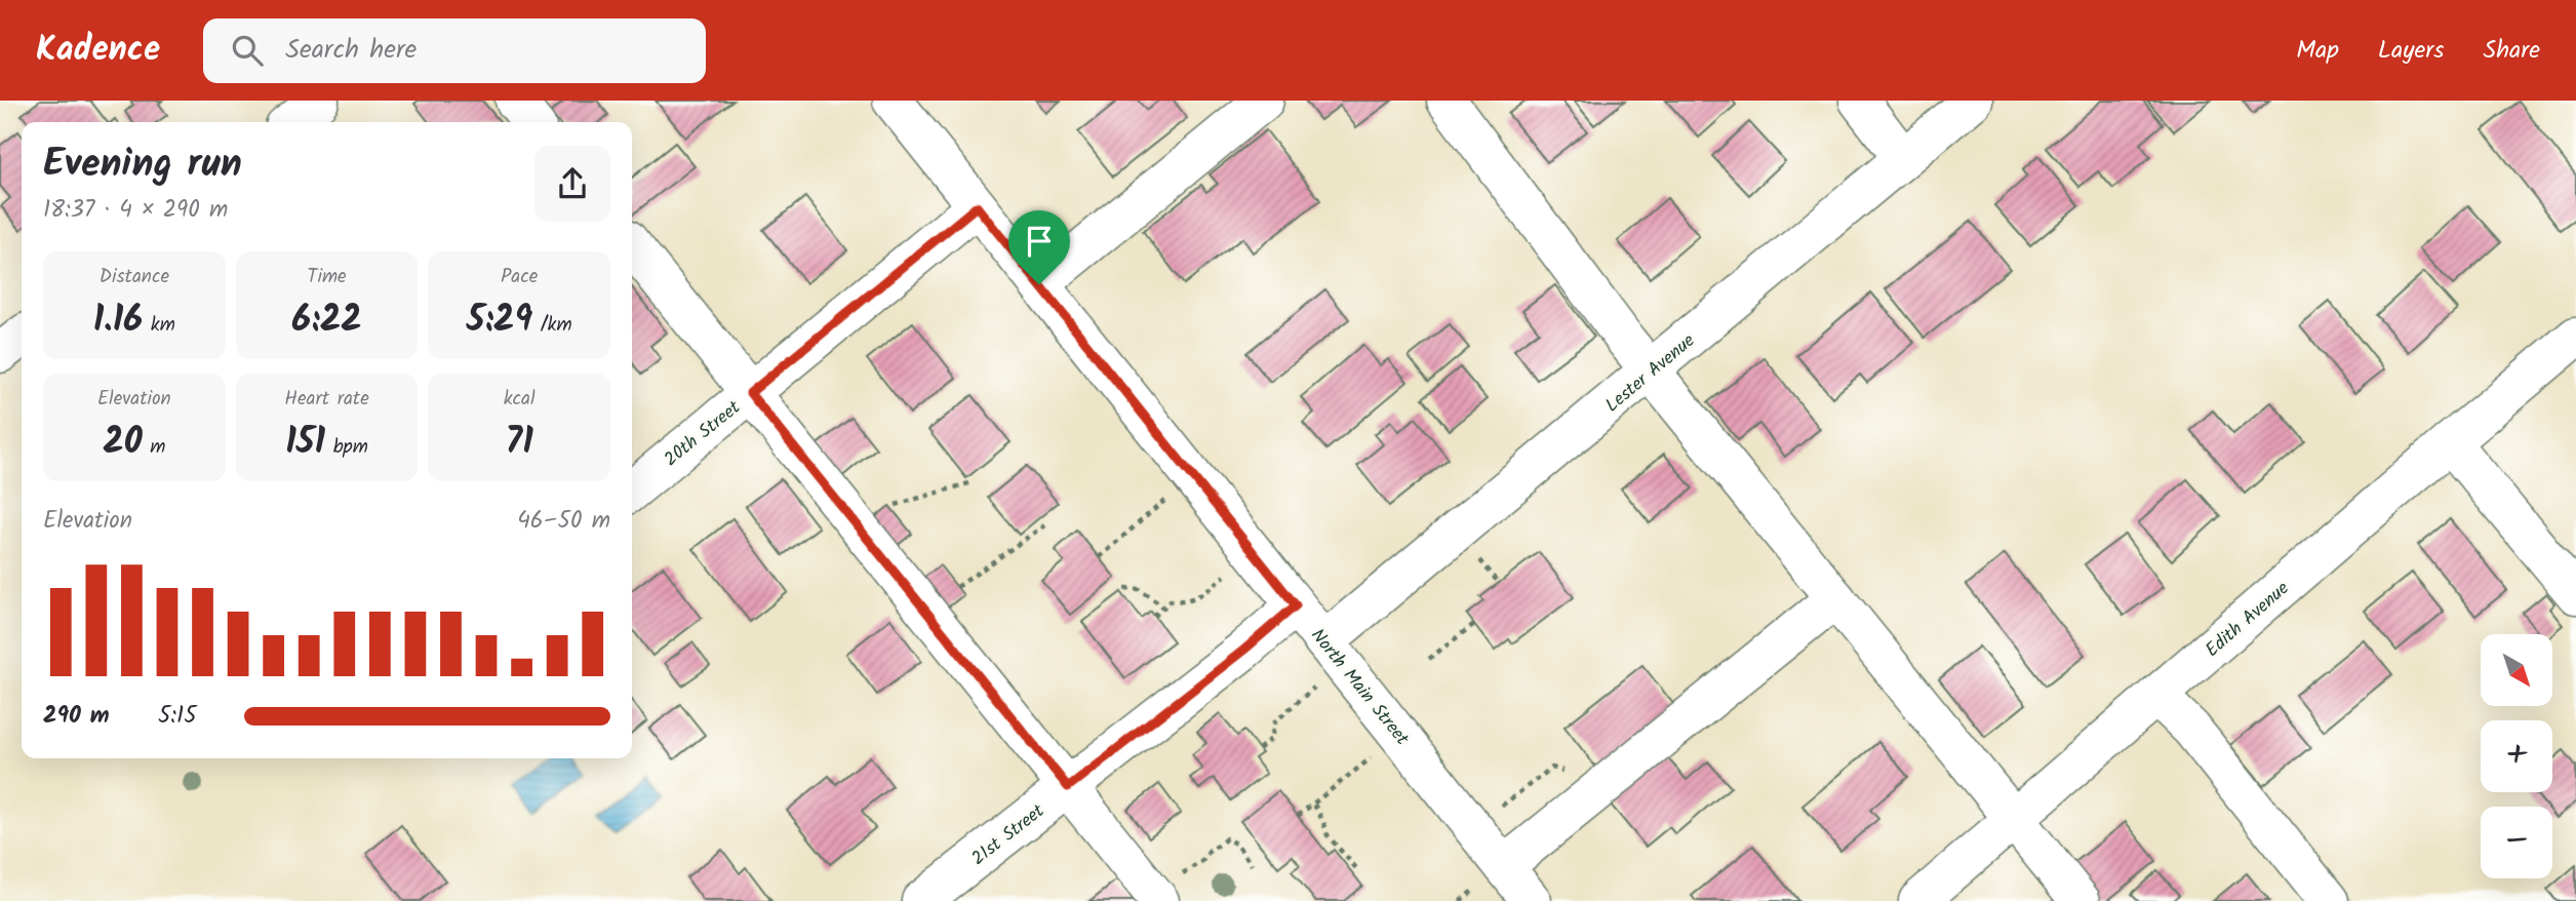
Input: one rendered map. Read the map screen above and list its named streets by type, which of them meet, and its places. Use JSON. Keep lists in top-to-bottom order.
{
  "streets": {
    "street": [
      "Lester Avenue",
      "20th Street",
      "Edith Avenue",
      "North Main Street",
      "21st Street"
    ]
  },
  "crossings": [
    ["Lester Avenue", "North Main Street"],
    ["20th Street", "North Main Street"],
    ["North Main Street", "21st Street"]
  ],
  "north": "bottom right",
  "page": {
    "header": "Kadence",
    "search": "Search here",
    "nav": ["Map", "Layers", "Share"],
    "heading": ["Evening run", "18:37 · 4 × 290 m"],
    "stats": [
      ["Distance", "1.16 km"],
      ["Time", "6:22"],
      ["Pace", "5:29 /km"],
      ["Elevation", "20 m"],
      ["Heart rate", "151 bpm"],
      ["kcal", "71"]
    ],
    "chart": ["Elevation", "46–50 m"],
    "map_buttons": ["+", "−"],
    "list": [
      {
        "name": "290 m",
        "note": "5:15"
      }
    ]
  }
}
